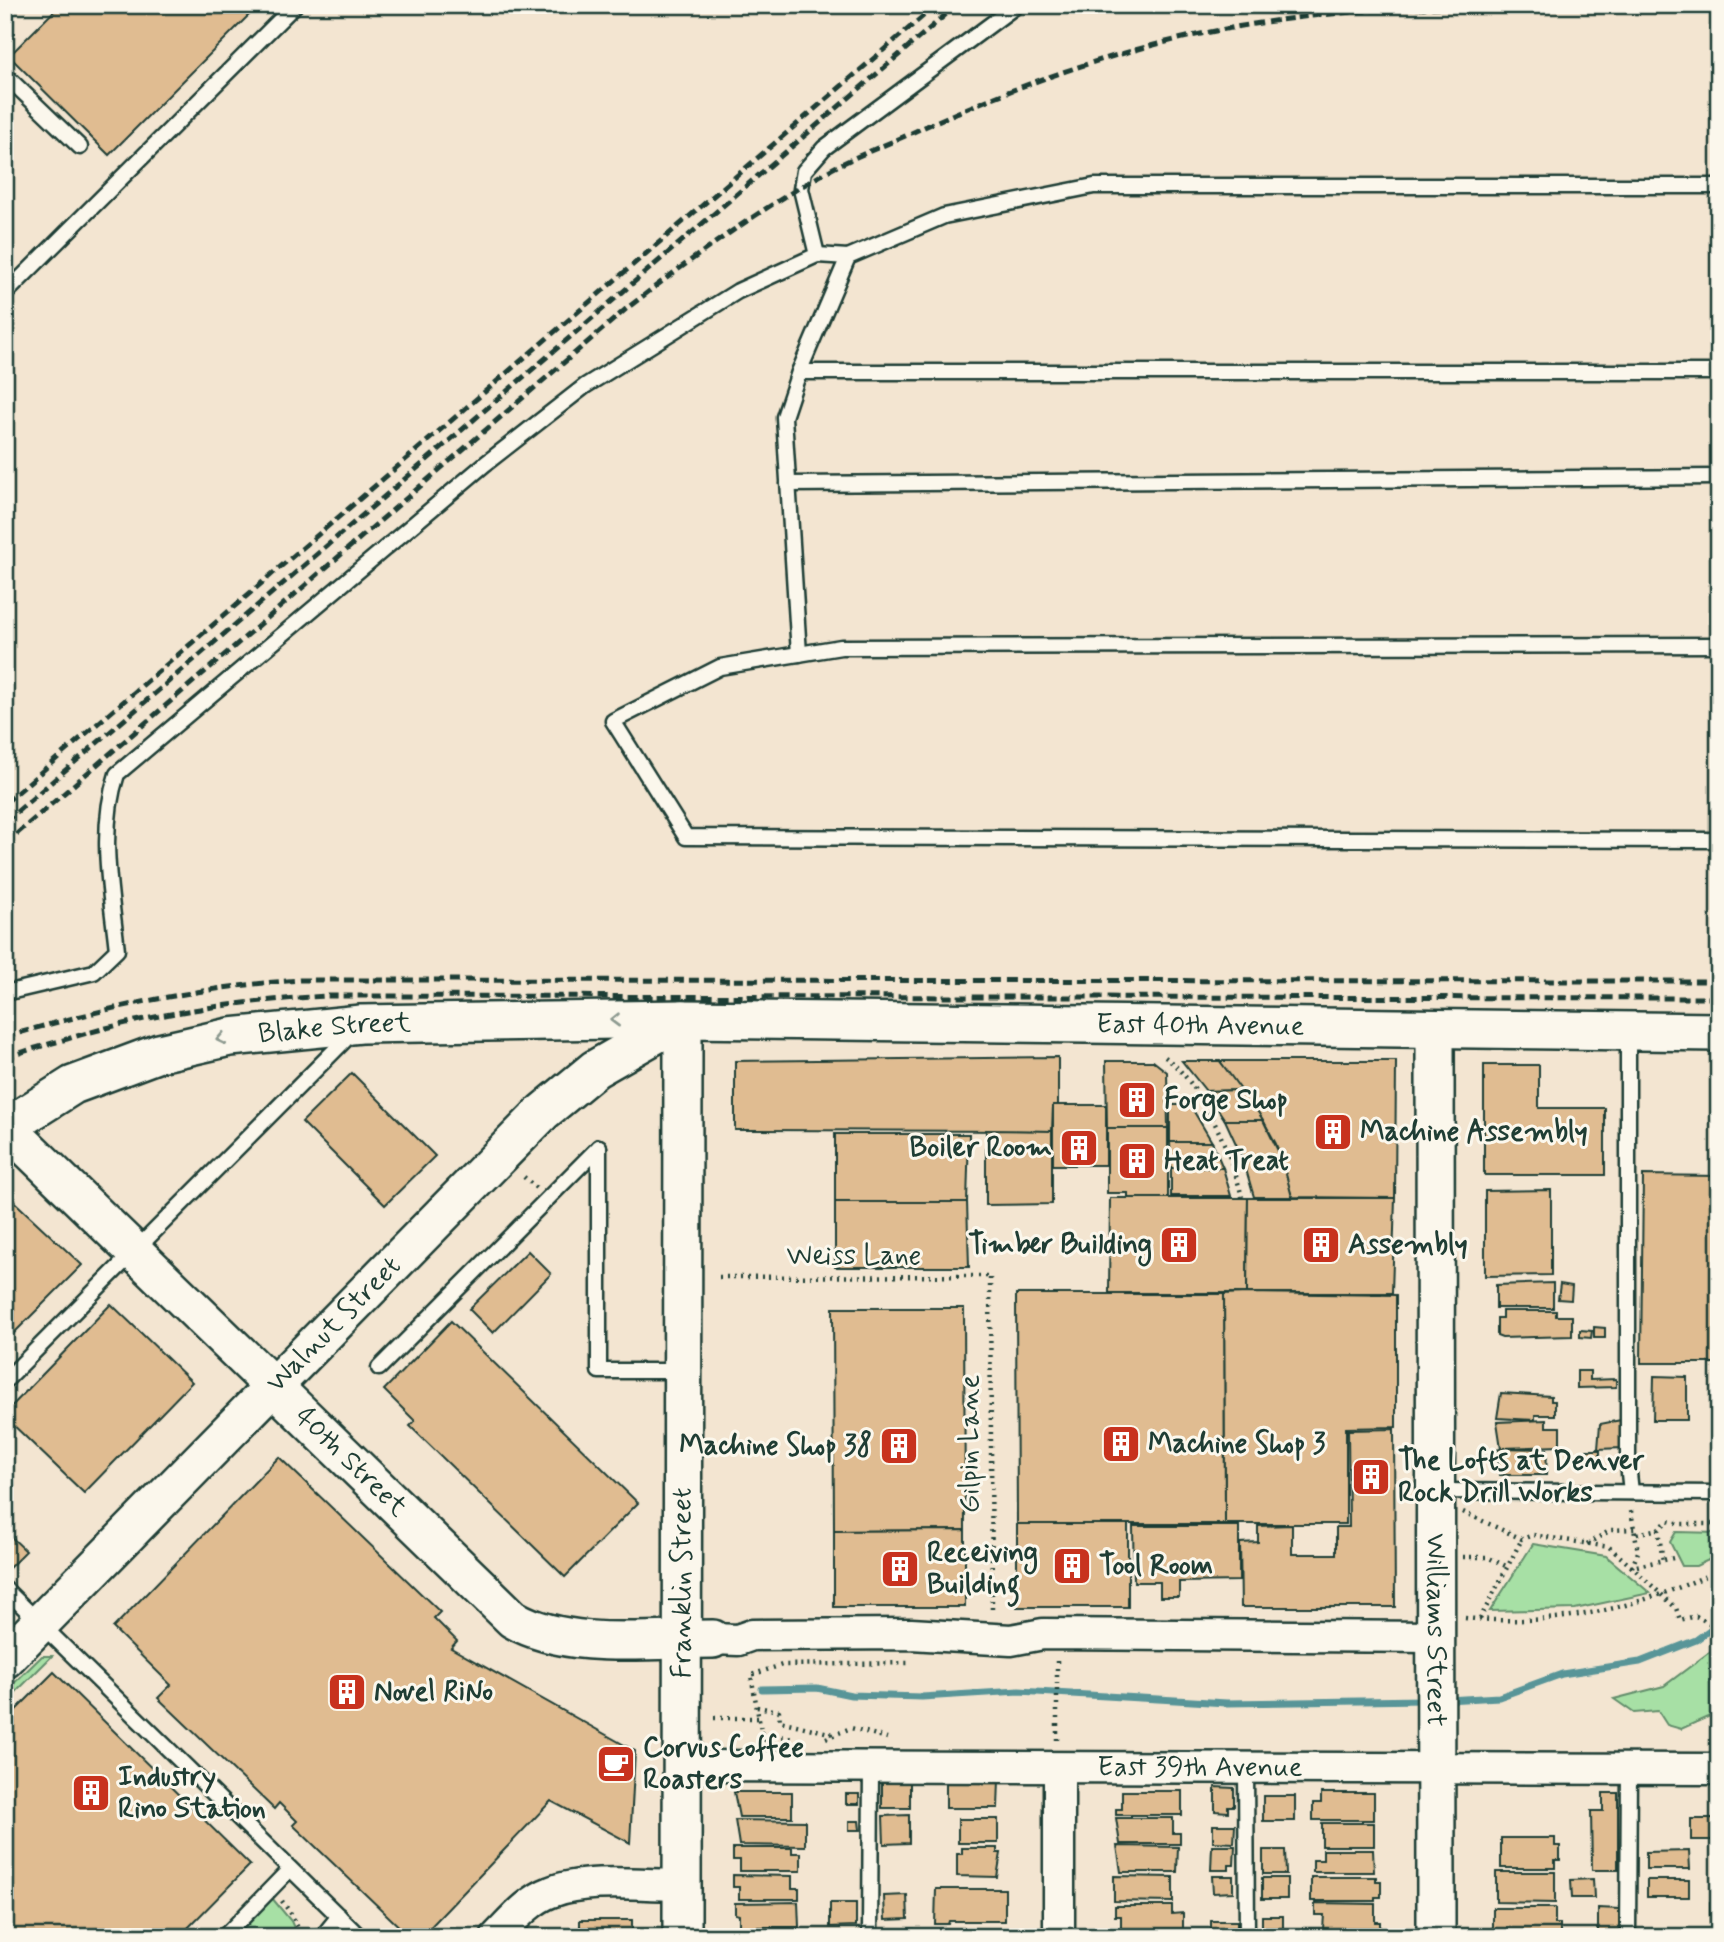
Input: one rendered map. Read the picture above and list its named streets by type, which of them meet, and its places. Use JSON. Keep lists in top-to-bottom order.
{
  "streets": {
    "street": [
      "East 40th Avenue",
      "Blake Street",
      "Walnut Street",
      "40th Street",
      "Franklin Street",
      "Williams Street",
      "East 39th Avenue"
    ],
    "path": ["Weiss Lane", "Gilpin Lane"]
  },
  "crossings": [
    ["East 40th Avenue", "Blake Street"],
    ["East 40th Avenue", "Walnut Street"],
    ["East 40th Avenue", "Franklin Street"],
    ["East 40th Avenue", "Williams Street"],
    ["Blake Street", "Walnut Street"],
    ["Blake Street", "40th Street"],
    ["Blake Street", "Franklin Street"],
    ["Weiss Lane", "Gilpin Lane"],
    ["Walnut Street", "40th Street"],
    ["Walnut Street", "Franklin Street"],
    ["40th Street", "Franklin Street"],
    ["Franklin Street", "East 39th Avenue"],
    ["Williams Street", "East 39th Avenue"]
  ],
  "one_way": ["Blake Street"],
  "places": {
    "building": [
      "Forge Shop",
      "Machine Assembly",
      "Boiler Room",
      "Heat Treat",
      "Timber Building",
      "Assembly",
      "Machine Shop 3",
      "Machine Shop 38",
      "The Lofts at Denver Rock Drill Works",
      "Tool Room",
      "Receiving Building",
      "Novel RiNo",
      "Industry Rino Station"
    ],
    "cafe": ["Corvus Coffee Roasters"]
  }
}
